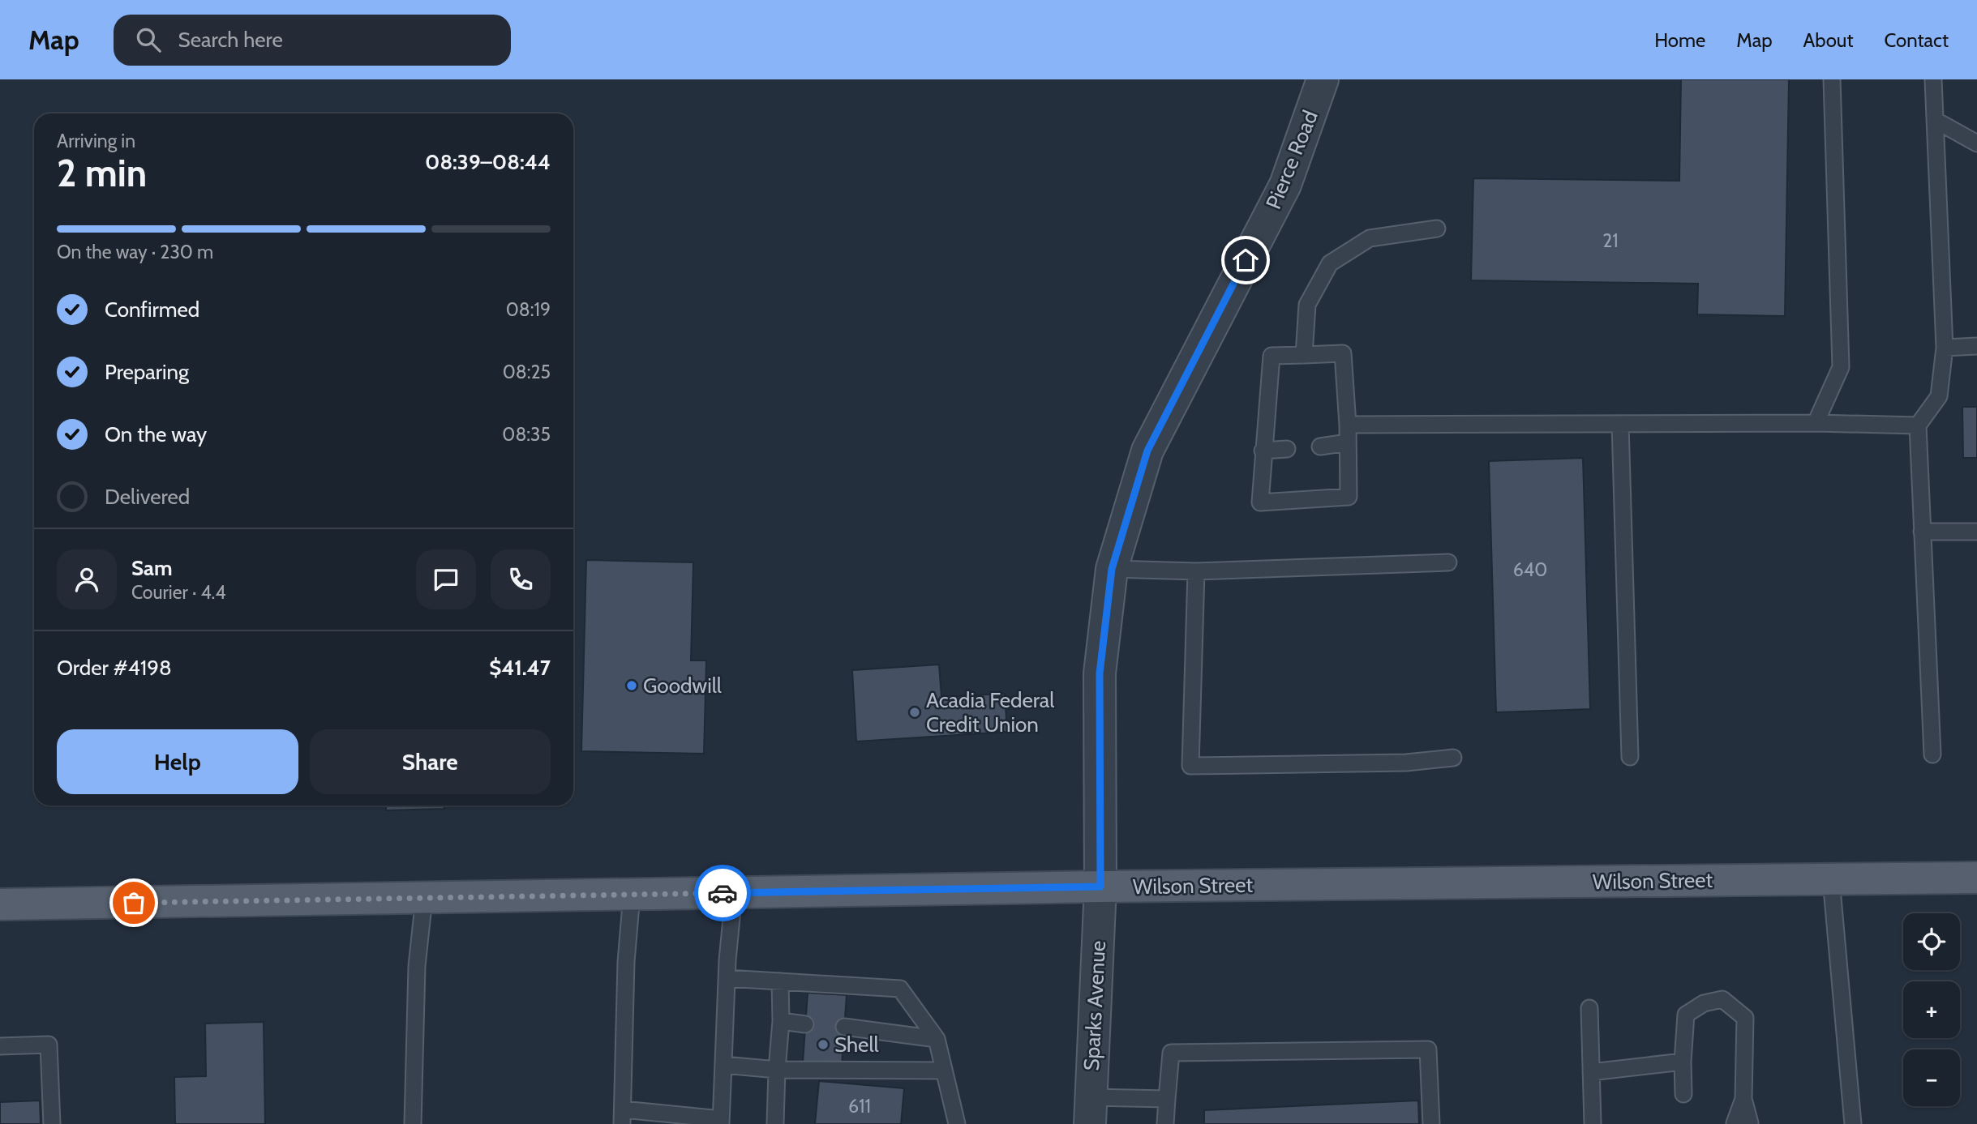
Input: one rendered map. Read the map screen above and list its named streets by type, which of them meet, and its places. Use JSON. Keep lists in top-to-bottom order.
{
  "streets": {
    "main road": ["Wilson Street"],
    "street": ["Pierce Road", "Sparks Avenue"]
  },
  "crossings": [
    ["Pierce Road", "Wilson Street"],
    ["Pierce Road", "Sparks Avenue"],
    ["Wilson Street", "Sparks Avenue"]
  ],
  "places": ["Goodwill", "Acadia Federal Credit Union", "Shell"],
  "house_numbers": ["21", "640", "611"],
  "page": {
    "header": "Map",
    "search": "Search here",
    "nav": [
      "Home",
      "Map",
      "About",
      "Contact"
    ],
    "heading": ["2 min", "Arriving in", "08:39–08:44"],
    "panel": [
      "Sam",
      "Courier · 4.4",
      "Order #4198",
      "$41.47"
    ],
    "bar": "On the way · 230 m",
    "list": [
      ["Confirmed", "08:19"],
      ["Preparing", "08:25"],
      ["On the way", "08:35"],
      "Delivered"
    ],
    "buttons": ["Help", "Share"],
    "map_buttons": ["+", "−"]
  }
}
